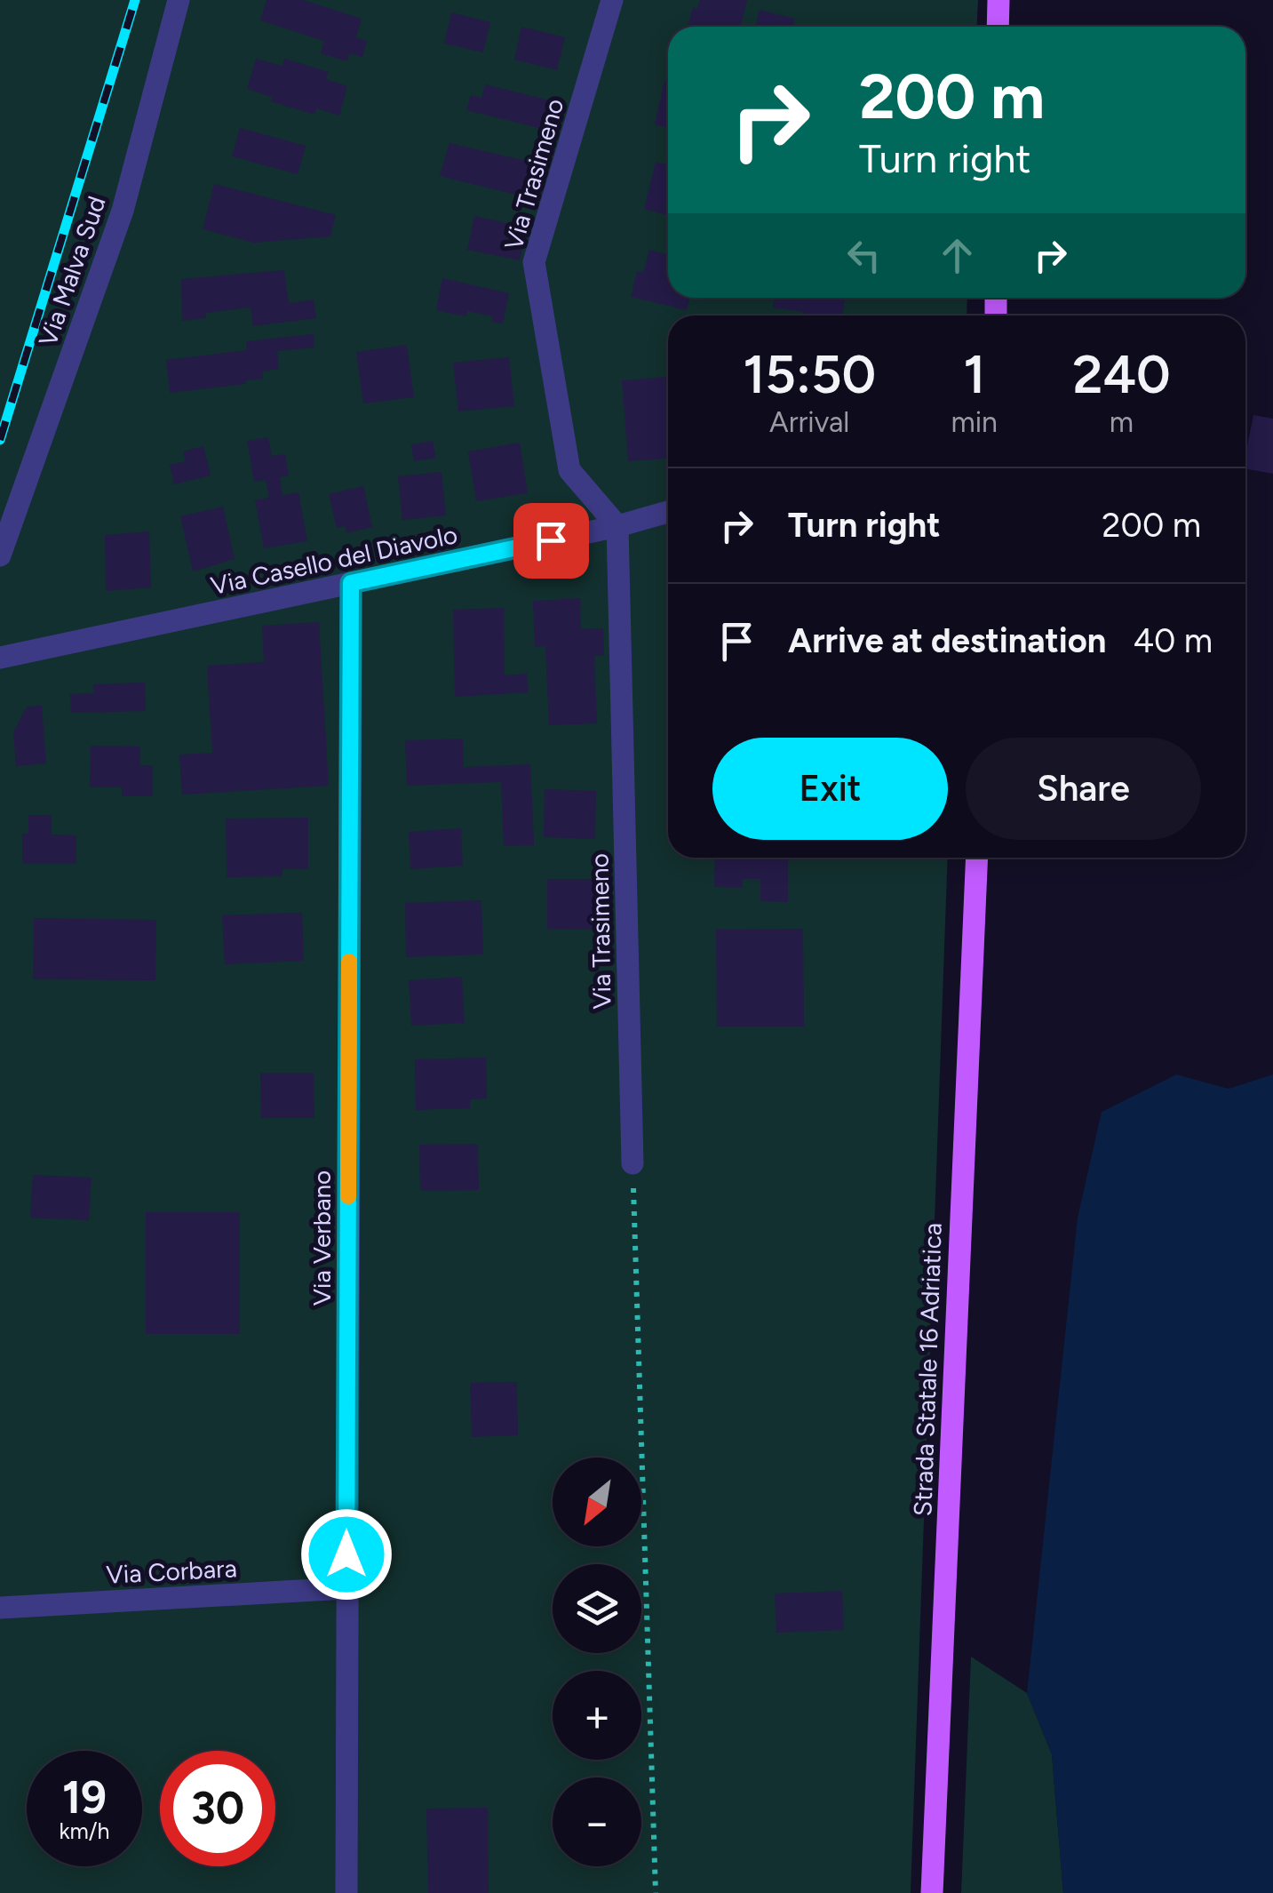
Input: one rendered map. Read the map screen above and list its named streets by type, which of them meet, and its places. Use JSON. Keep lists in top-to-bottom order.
{
  "streets": {
    "main road": ["Strada Statale 16 Adriatica"],
    "street": [
      "Via Trasimeno",
      "Via Malva Sud",
      "Via Casello del Diavolo",
      "Via Verbano",
      "Via Corbara"
    ]
  },
  "crossings": [
    ["Via Trasimeno", "Via Casello del Diavolo"],
    ["Via Casello del Diavolo", "Via Verbano"],
    ["Via Verbano", "Via Corbara"]
  ],
  "north": "bottom left",
  "page": {
    "turn": ["200 m", "Turn right"],
    "eta": [
      "15:50",
      "Arrival",
      "1",
      "min",
      "240",
      "m"
    ],
    "list": [
      {
        "name": "Turn right",
        "value": "200 m"
      },
      {
        "name": "Arrive at destination",
        "value": "40 m"
      }
    ],
    "buttons": ["Exit", "Share"],
    "map_buttons": ["+", "−"],
    "speed": "19 km/h",
    "limit": "30"
  }
}
